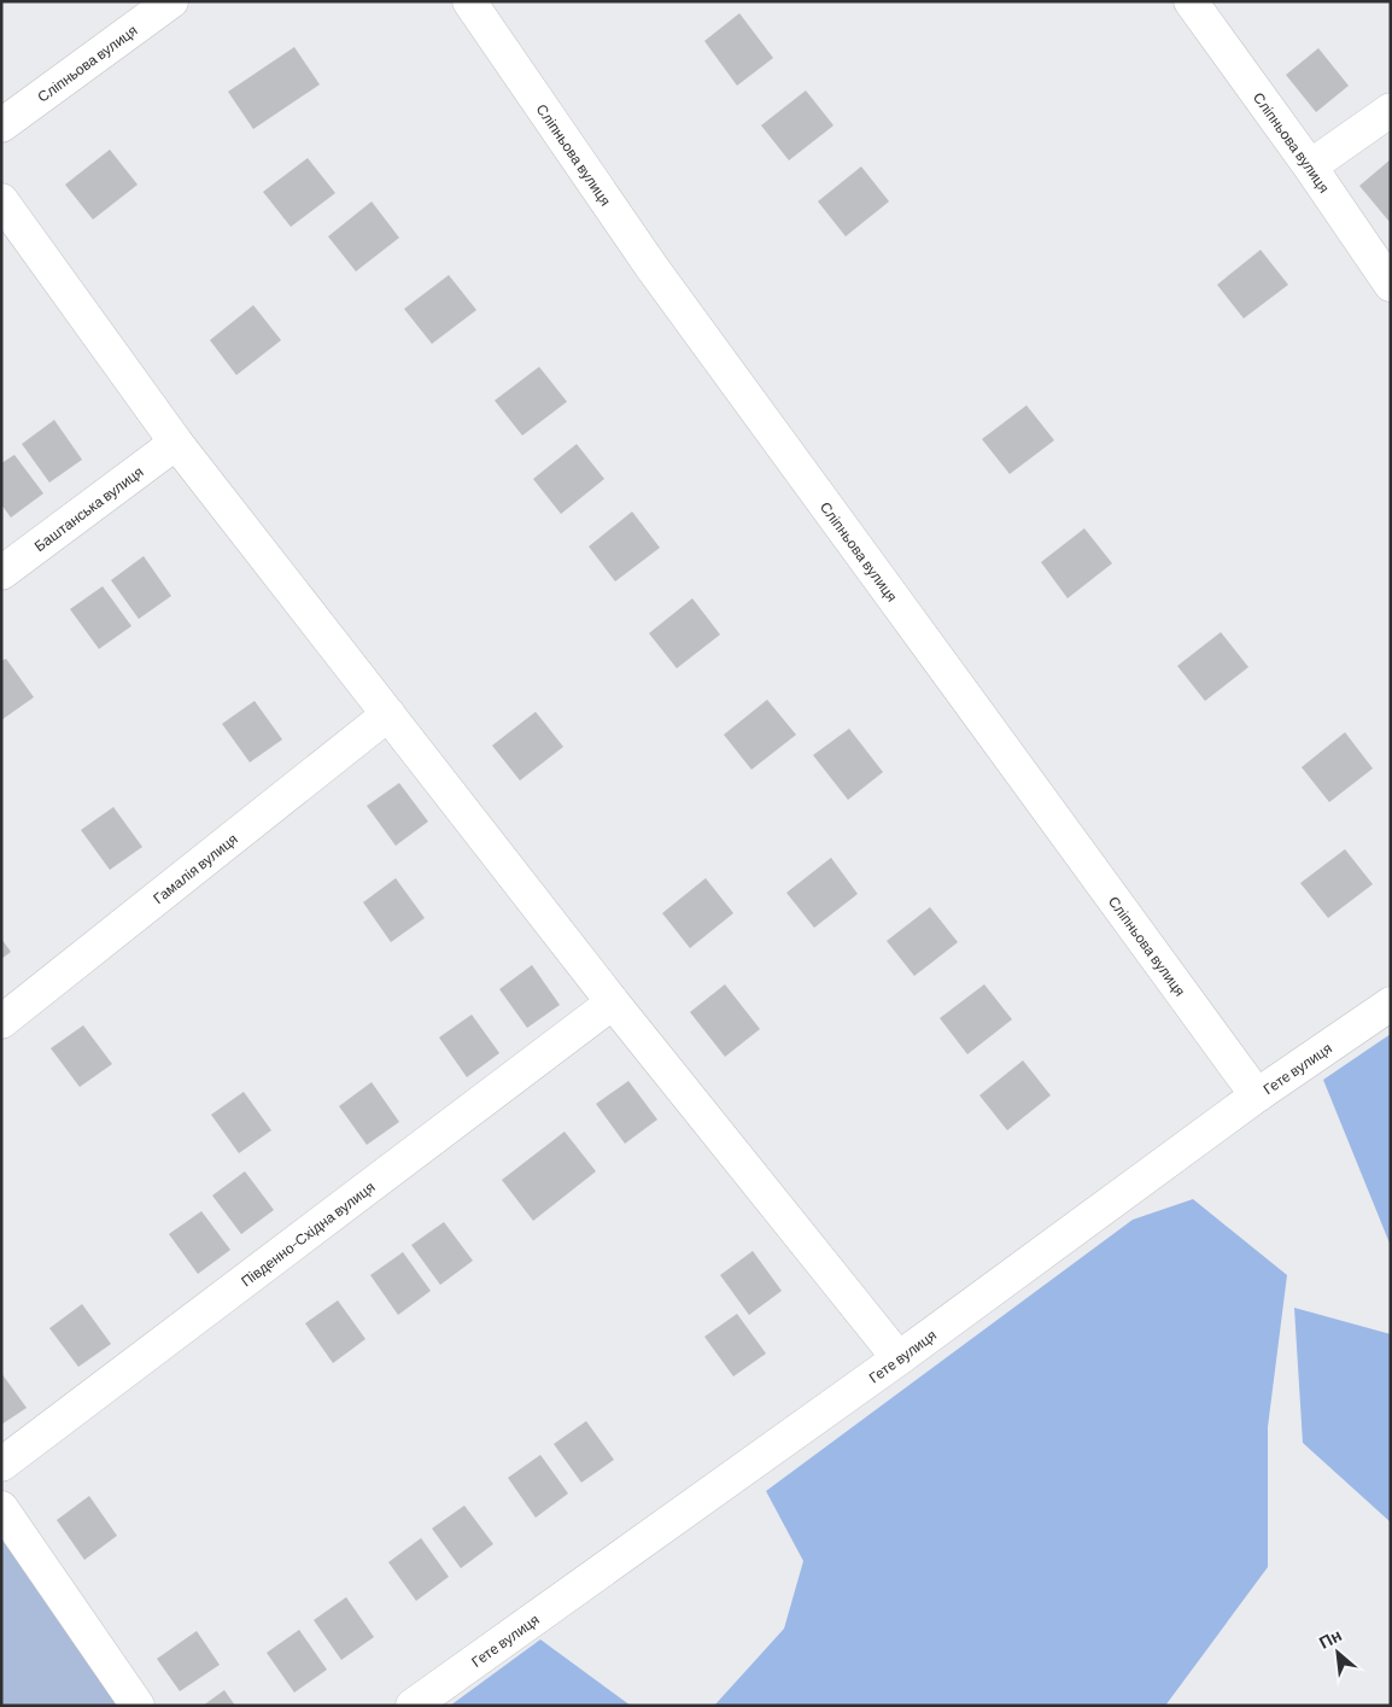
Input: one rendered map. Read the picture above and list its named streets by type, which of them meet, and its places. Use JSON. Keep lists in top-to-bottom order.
{
  "streets": {
    "street": [
      "Сліпньова вулиця",
      "Баштанська вулиця",
      "Гамалія вулиця",
      "Гете вулиця",
      "Південно-Східна вулиця"
    ]
  },
  "crossings": [
    ["Сліпньова вулиця", "Гете вулиця"]
  ],
  "north": "top left"
}
